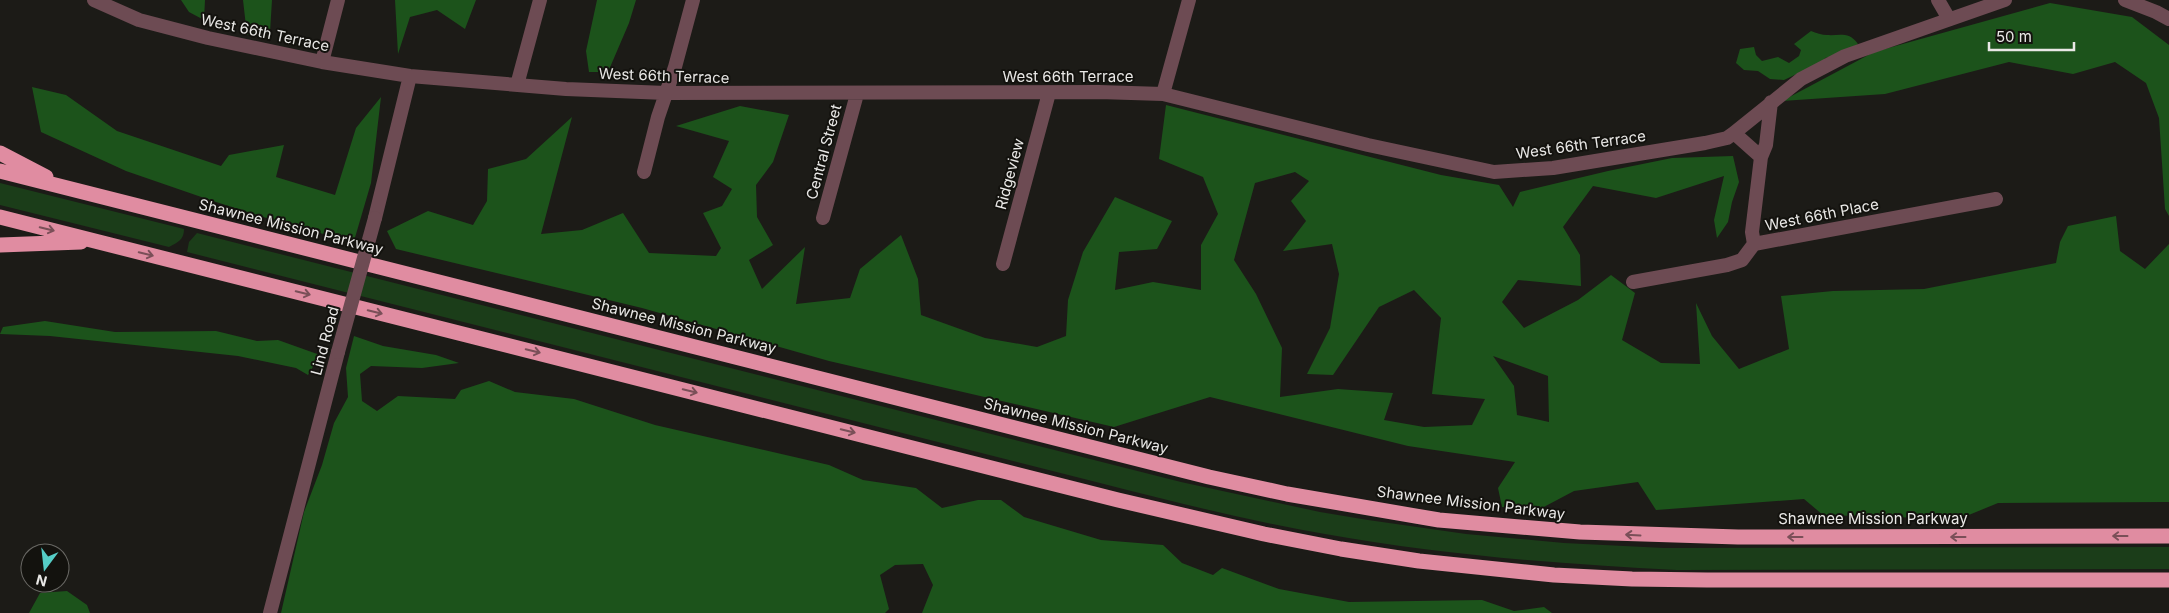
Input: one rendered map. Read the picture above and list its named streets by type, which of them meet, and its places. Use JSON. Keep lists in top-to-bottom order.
{
  "streets": {
    "highway": ["Shawnee Mission Parkway"],
    "street": [
      "West 66th Terrace",
      "Central Street",
      "Ridgeview",
      "West 66th Place",
      "Lind Road"
    ]
  },
  "crossings": [
    ["West 66th Terrace", "Central Street"],
    ["West 66th Terrace", "Ridgeview"],
    ["West 66th Terrace", "Lind Road"]
  ],
  "scale_bar": "50 m",
  "north": "bottom"
}
